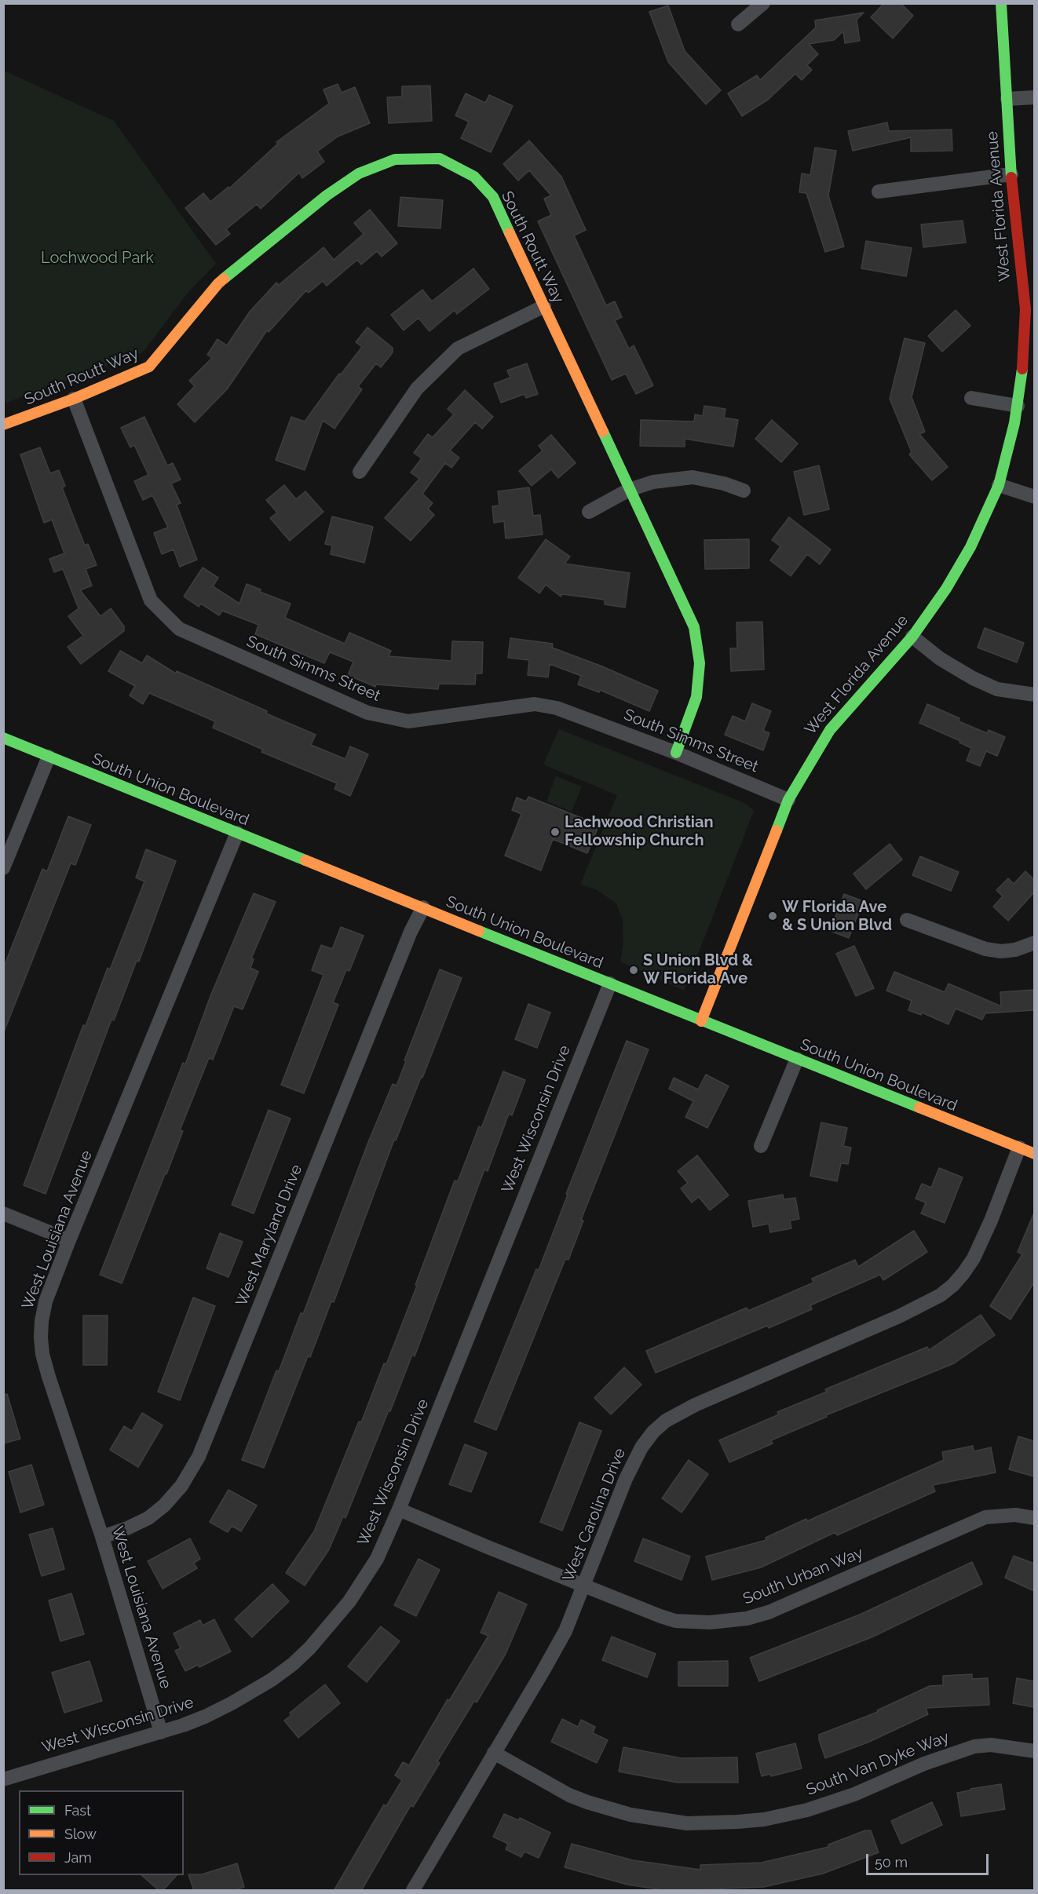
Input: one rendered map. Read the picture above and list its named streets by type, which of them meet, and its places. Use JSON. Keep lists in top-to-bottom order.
{
  "streets": {
    "street": [
      "West Florida Avenue",
      "South Routt Way",
      "South Simms Street",
      "South Union Boulevard",
      "West Wisconsin Drive",
      "West Louisiana Avenue",
      "West Maryland Drive",
      "West Carolina Drive",
      "South Urban Way",
      "South Van Dyke Way"
    ]
  },
  "crossings": [
    ["West Florida Avenue", "South Simms Street"],
    ["West Florida Avenue", "South Union Boulevard"],
    ["South Routt Way", "South Simms Street"],
    ["South Union Boulevard", "West Wisconsin Drive"],
    ["South Union Boulevard", "West Louisiana Avenue"],
    ["South Union Boulevard", "West Maryland Drive"],
    ["South Union Boulevard", "West Carolina Drive"],
    ["West Wisconsin Drive", "West Louisiana Avenue"],
    ["West Wisconsin Drive", "South Urban Way"],
    ["West Louisiana Avenue", "West Maryland Drive"],
    ["West Carolina Drive", "South Urban Way"],
    ["West Carolina Drive", "South Van Dyke Way"]
  ],
  "parks": ["Lochwood Park"],
  "places": ["Lachwood Christian Fellowship Church", "W Florida Ave & S Union Blvd", "S Union Blvd & W Florida Ave"],
  "legend": ["Fast", "Slow", "Jam"],
  "scale_bar": "50 m"
}
